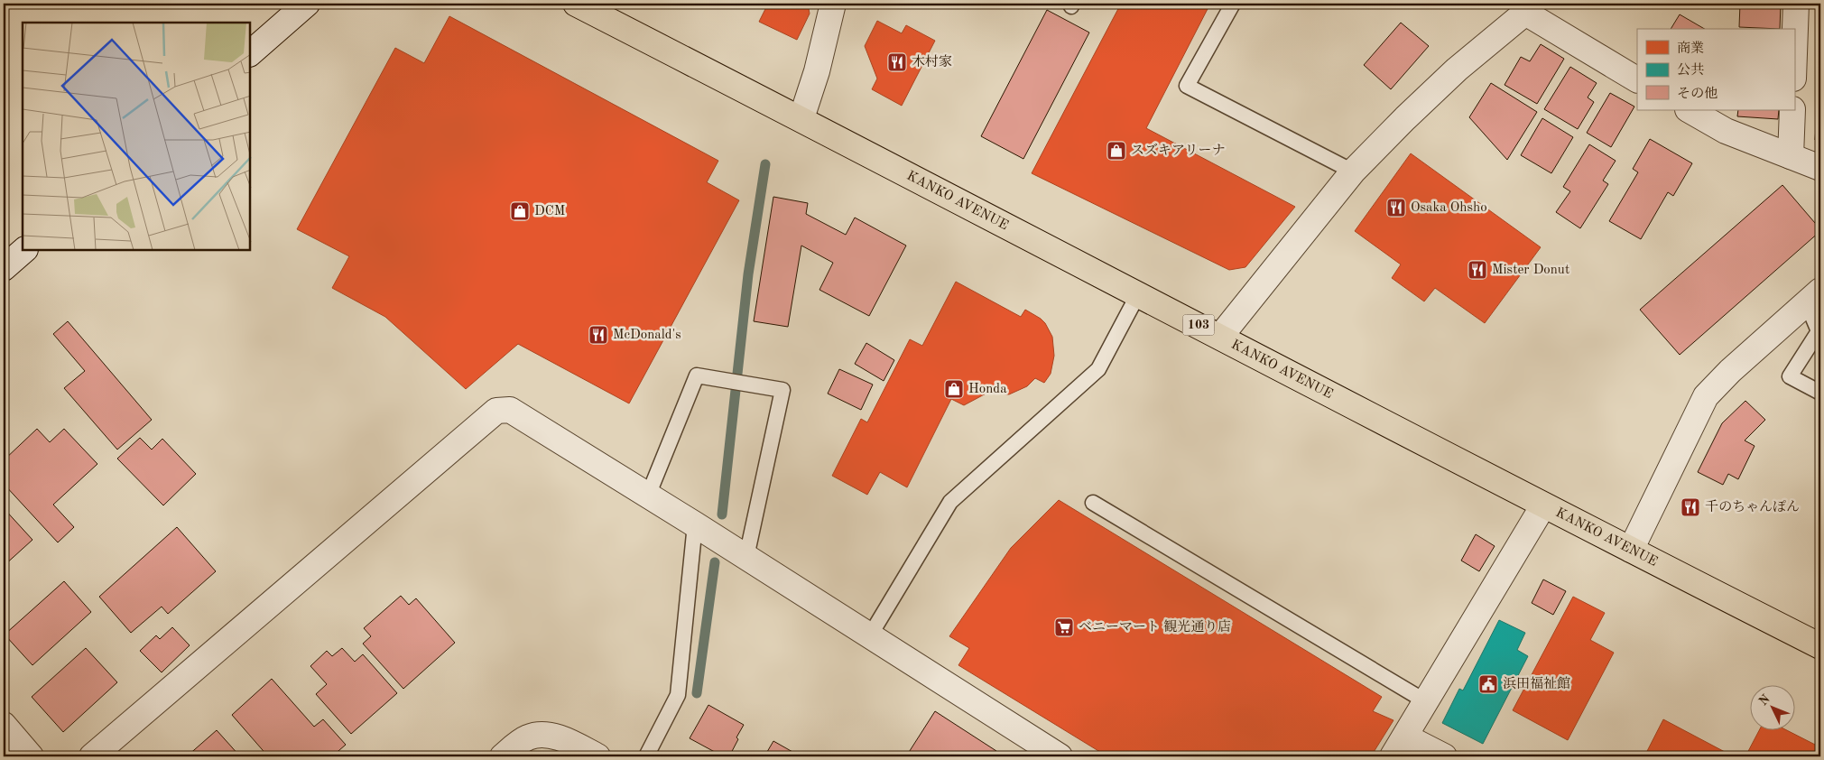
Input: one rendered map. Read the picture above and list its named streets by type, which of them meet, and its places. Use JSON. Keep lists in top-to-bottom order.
{
  "streets": {
    "highway": ["KANKO AVENUE", "103"]
  },
  "places": {
    "restaurant": [
      "木村家",
      "Osaka Ohsho",
      "Mister Donut",
      "McDonald's",
      "千のちゃんぽん"
    ],
    "shop": ["スズキアリーナ", "DCM", "Honda"],
    "supermarket": ["ベニーマート 観光通り店"],
    "public building": ["浜田福祉館"]
  },
  "legend": ["商業", "公共", "その他"],
  "north": "top left"
}
